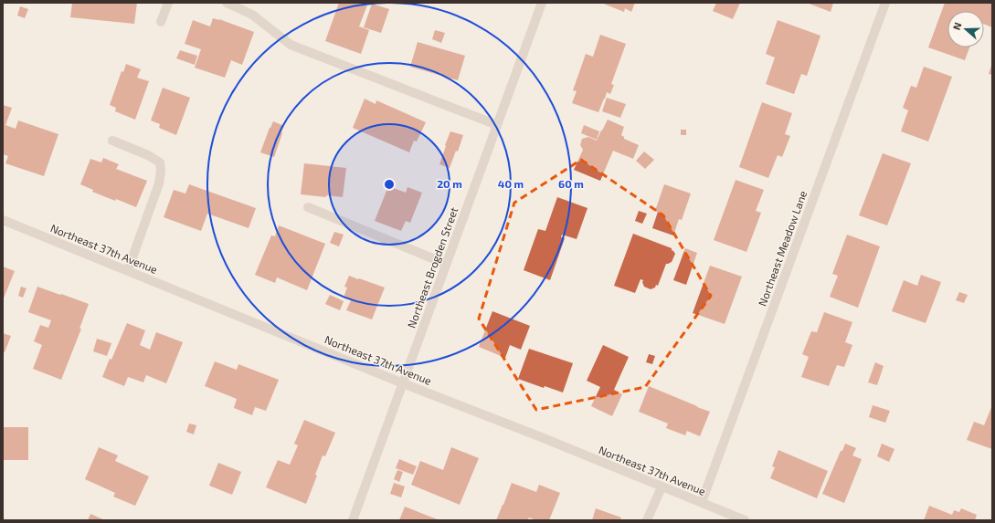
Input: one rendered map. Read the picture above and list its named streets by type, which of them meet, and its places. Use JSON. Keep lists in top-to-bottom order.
{
  "streets": {
    "street": ["Northeast 37th Avenue", "Northeast Meadow Lane", "Northeast Brogden Street"]
  },
  "crossings": [
    ["Northeast 37th Avenue", "Northeast Meadow Lane"],
    ["Northeast 37th Avenue", "Northeast Brogden Street"]
  ],
  "north": "left",
  "rings": ["20 m", "40 m", "60 m"]
}
